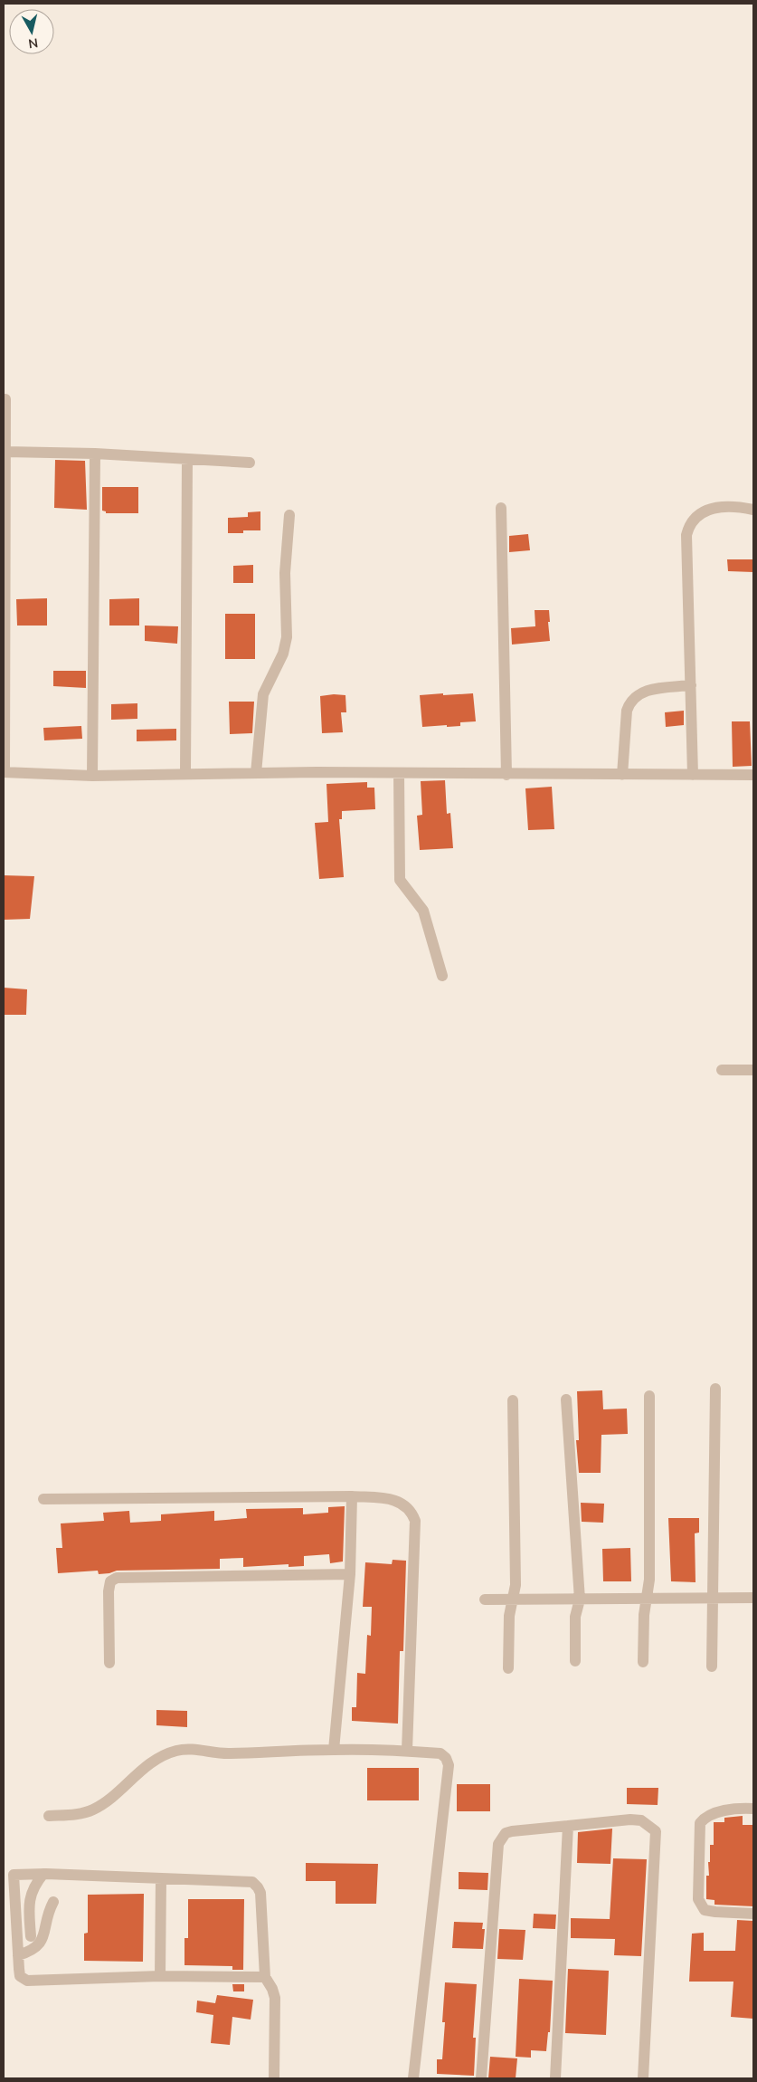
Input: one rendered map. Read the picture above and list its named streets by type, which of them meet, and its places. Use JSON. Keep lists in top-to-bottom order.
{
  "north": "bottom"
}
